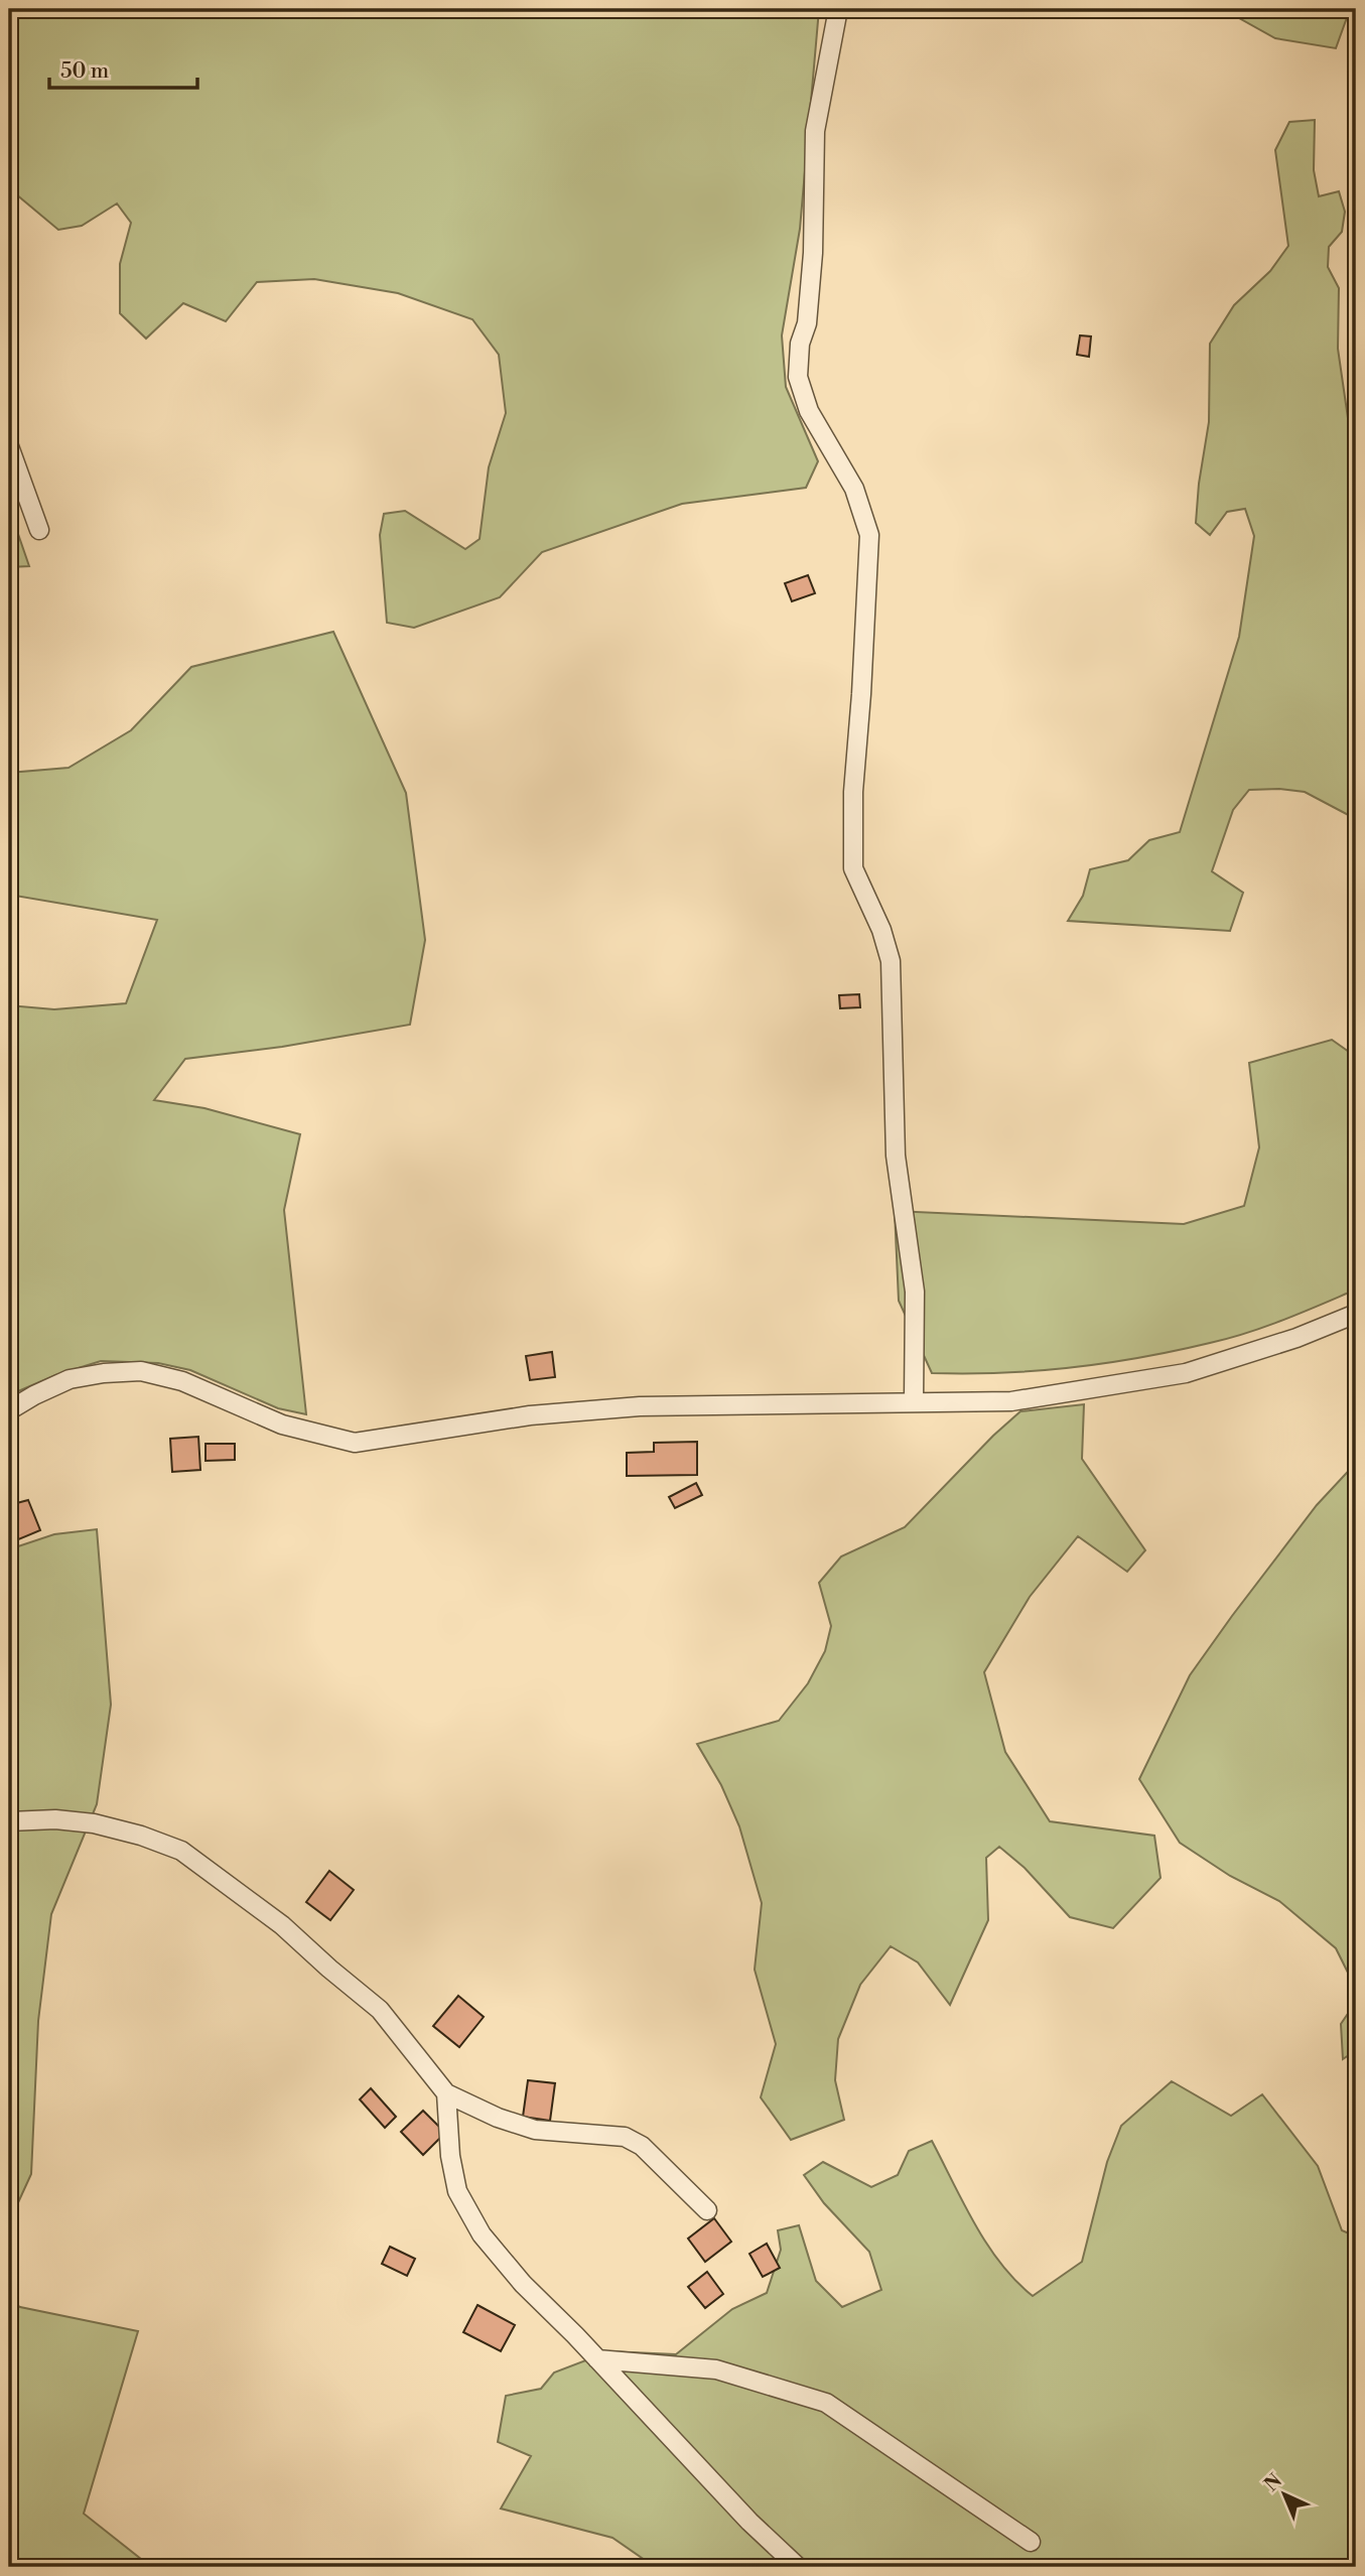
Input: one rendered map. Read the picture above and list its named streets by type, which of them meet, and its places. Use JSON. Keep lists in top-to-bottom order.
{
  "scale_bar": "50 m",
  "north": "top left"
}
